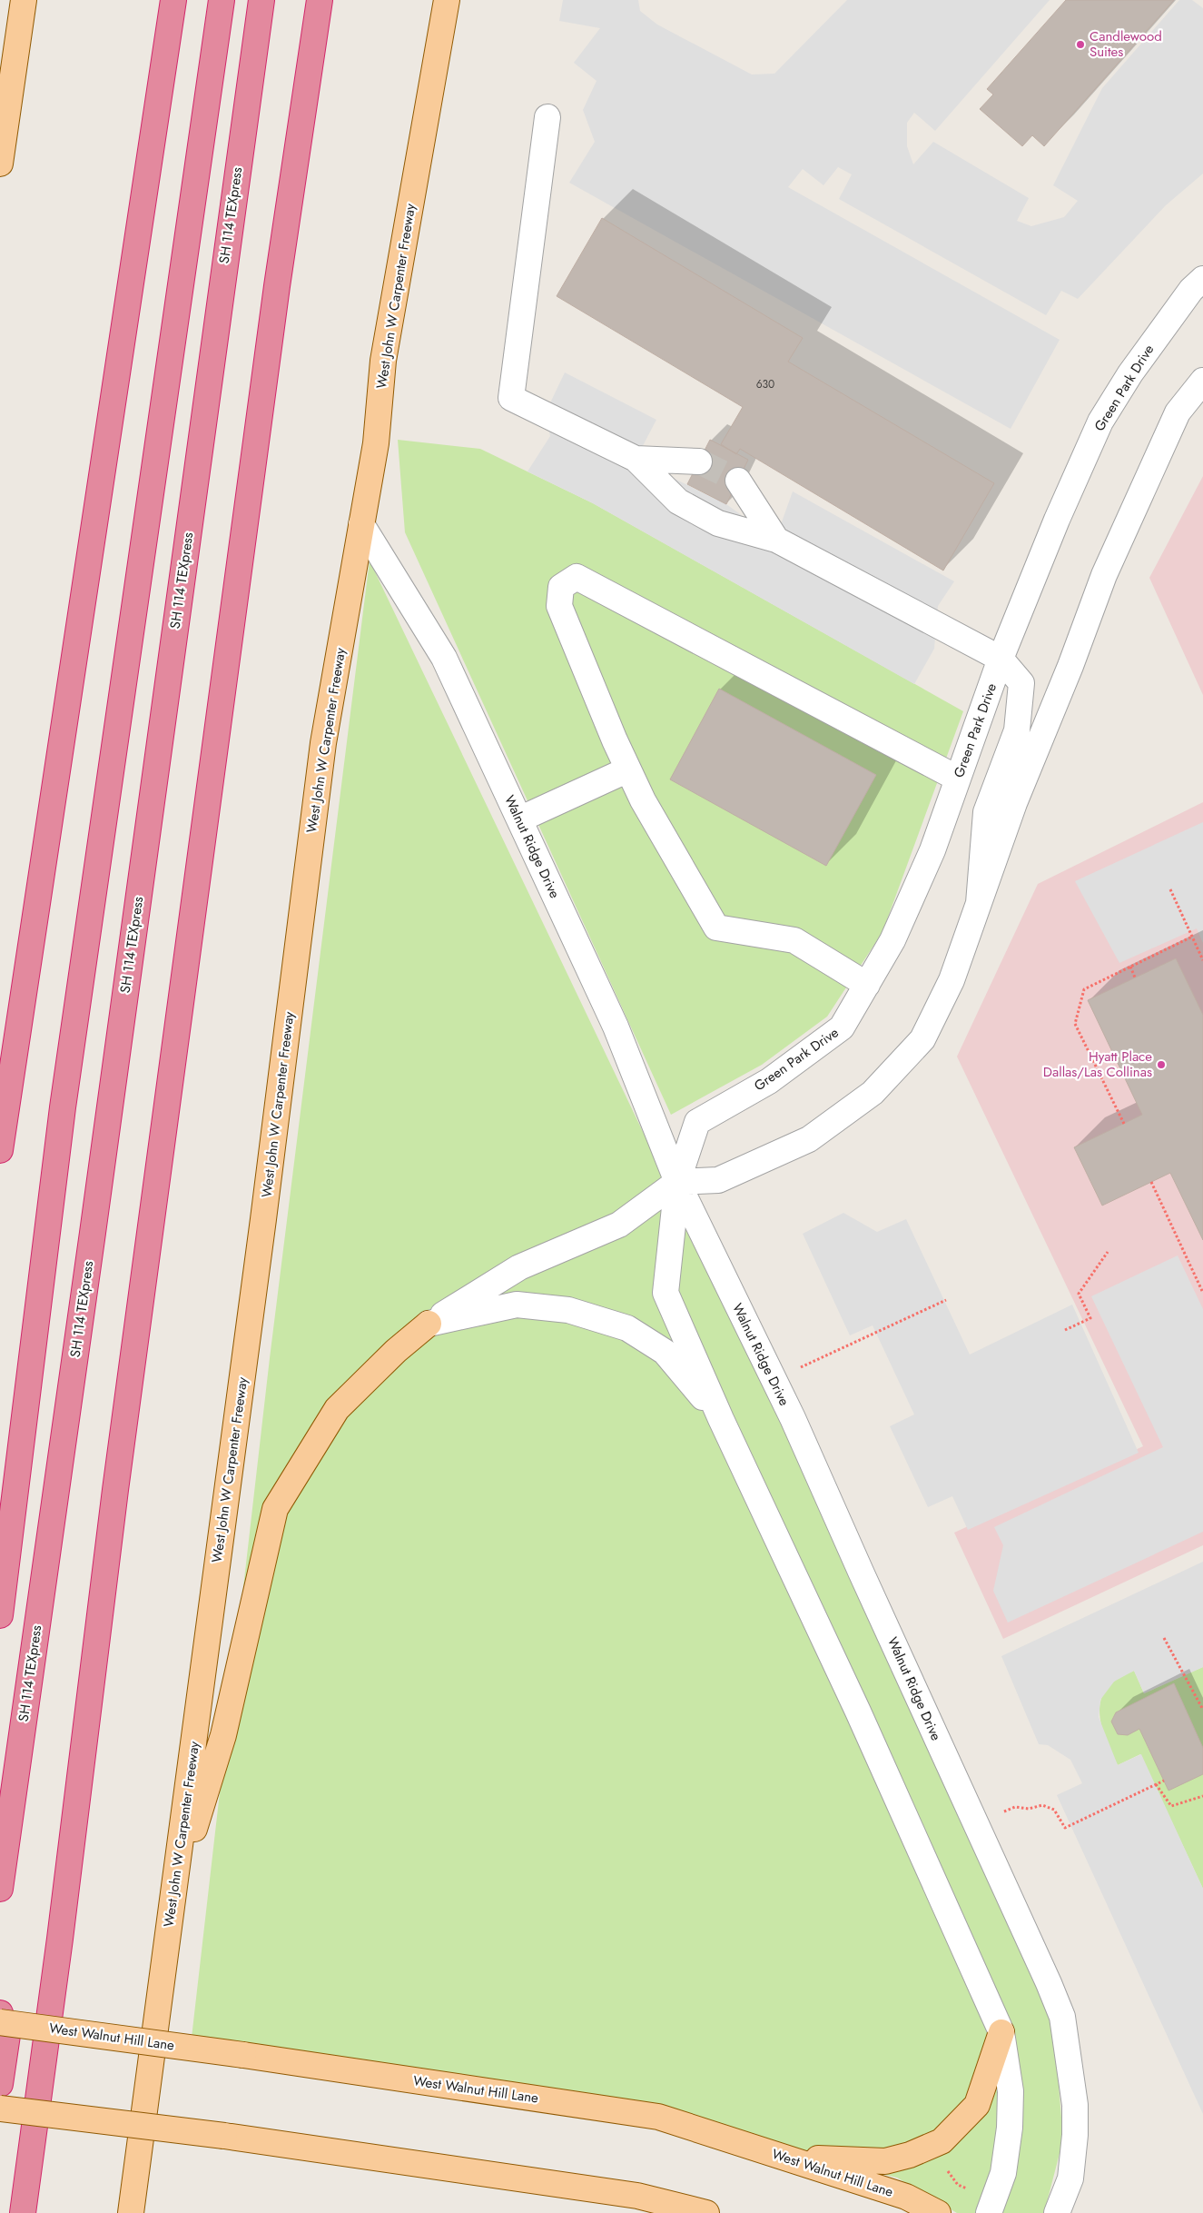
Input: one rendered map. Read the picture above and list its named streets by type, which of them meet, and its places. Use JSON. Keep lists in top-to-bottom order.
{
  "streets": {
    "highway": ["SH 114 TEXpress"],
    "main road": ["West John W Carpenter Freeway", "West Walnut Hill Lane"],
    "street": ["Green Park Drive", "Walnut Ridge Drive"]
  },
  "crossings": [
    ["West John W Carpenter Freeway", "Walnut Ridge Drive"],
    ["Green Park Drive", "Walnut Ridge Drive"]
  ],
  "places": ["Candlewood Suites", "Hyatt Place Dallas/Las Collinas"],
  "house_numbers": ["630"]
}
